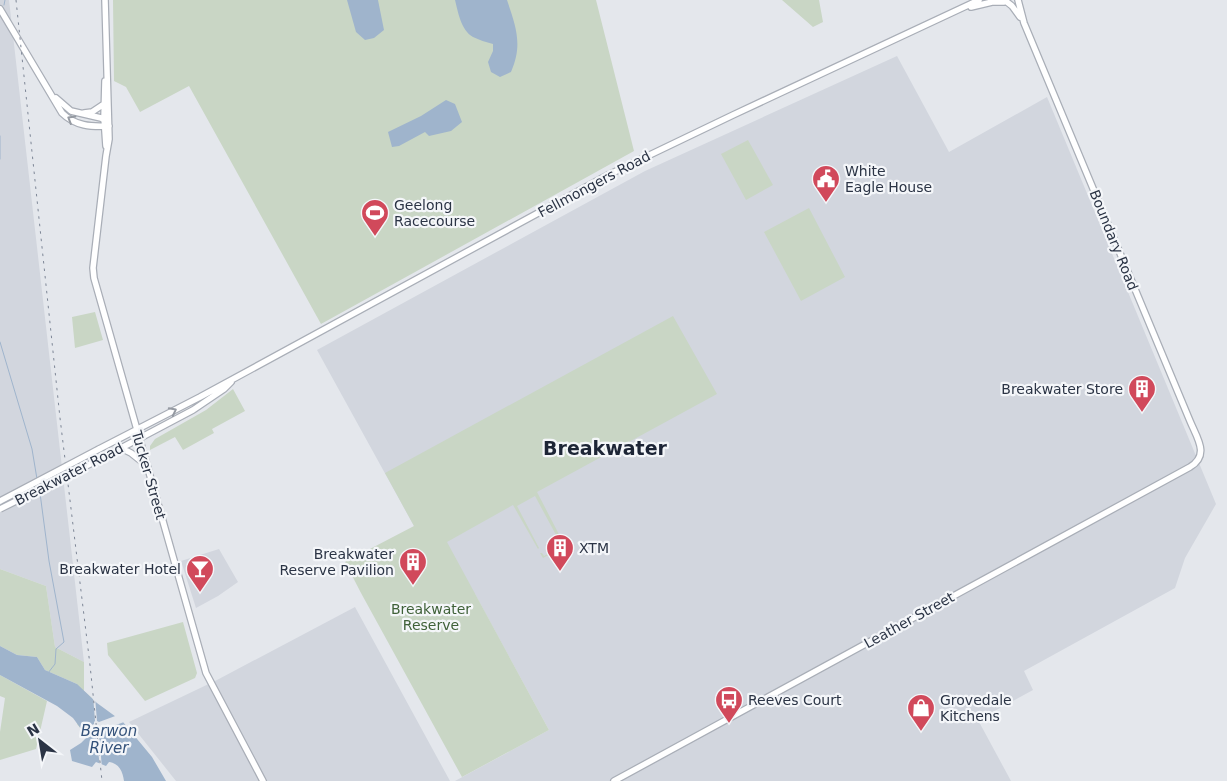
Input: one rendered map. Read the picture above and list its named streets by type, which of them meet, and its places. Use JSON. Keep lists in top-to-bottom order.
{
  "streets": {
    "street": [
      "Fellmongers Road",
      "Boundary Road",
      "Breakwater Road",
      "Tucker Street",
      "Leather Street"
    ]
  },
  "crossings": [
    ["Fellmongers Road", "Boundary Road"],
    ["Fellmongers Road", "Breakwater Road"],
    ["Fellmongers Road", "Tucker Street"],
    ["Boundary Road", "Leather Street"],
    ["Breakwater Road", "Tucker Street"]
  ],
  "districts": ["Breakwater"],
  "water": ["Barwon River"],
  "parks": ["Breakwater Reserve"],
  "places": {
    "public building": ["White Eagle House"],
    "sports": ["Geelong Racecourse"],
    "building": ["Breakwater Store", "XTM", "Breakwater Reserve Pavilion"],
    "bar": ["Breakwater Hotel"],
    "bus stop": ["Reeves Court"],
    "shop": ["Grovedale Kitchens"]
  },
  "north": "top left"
}
